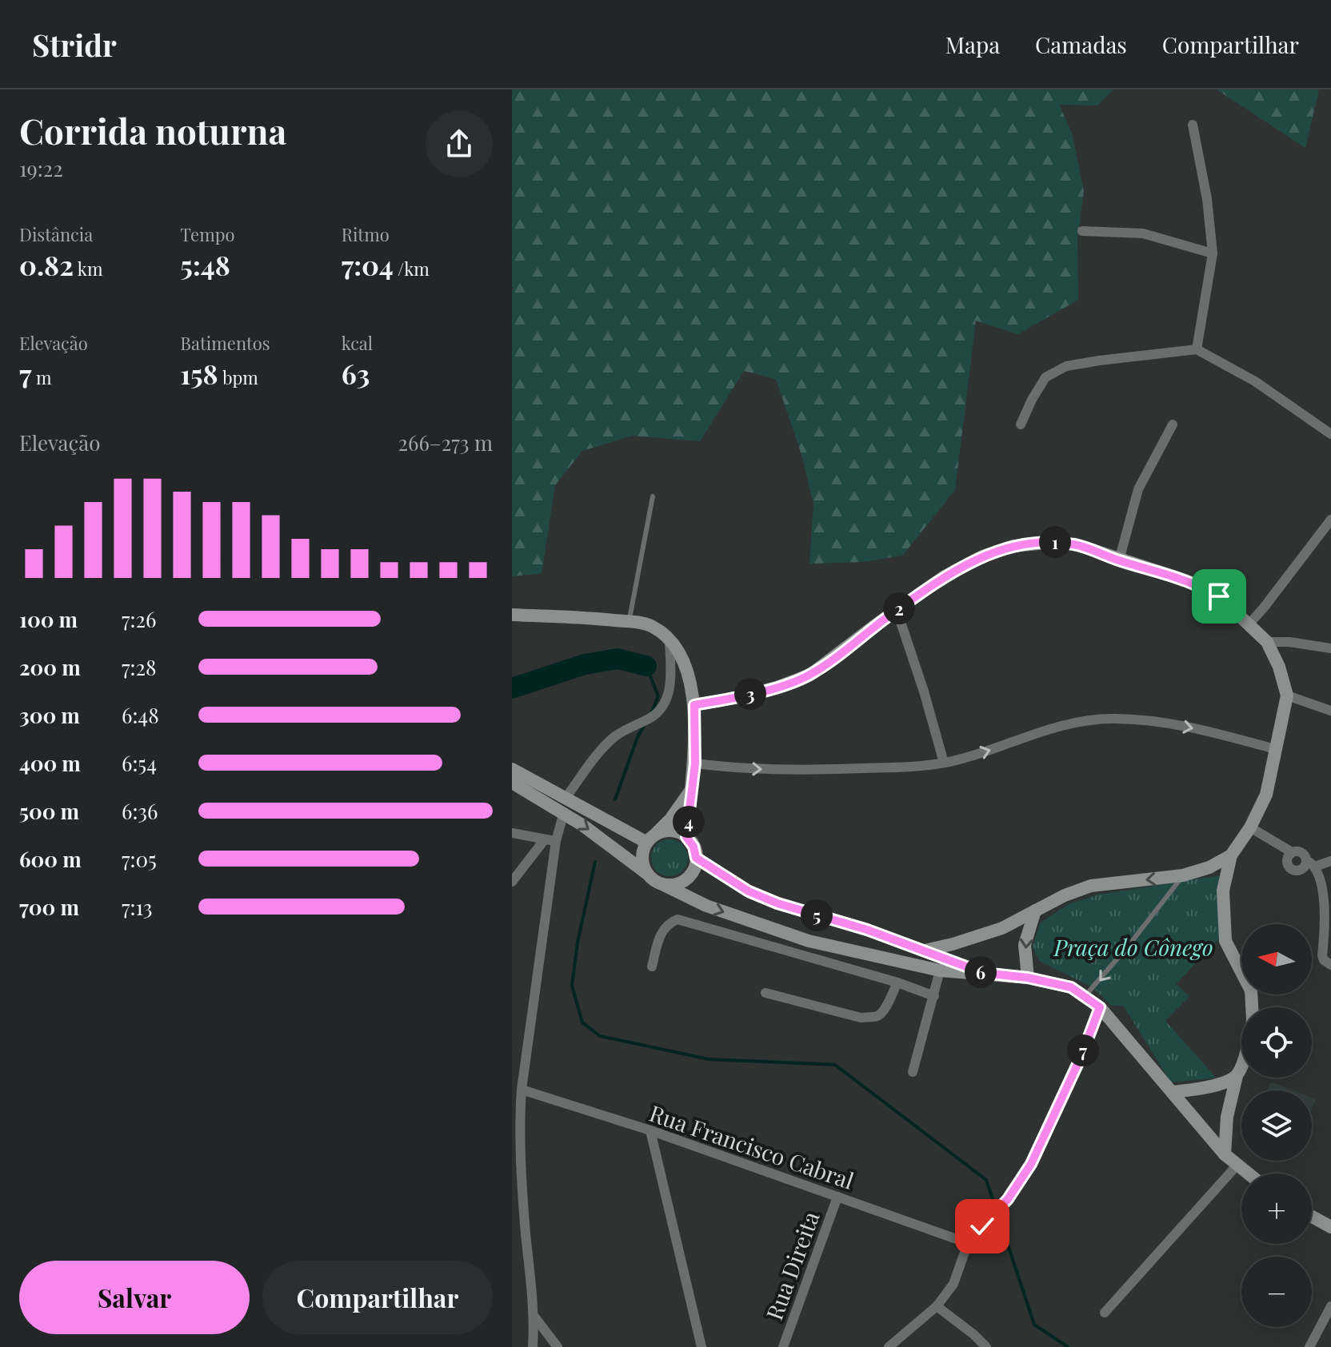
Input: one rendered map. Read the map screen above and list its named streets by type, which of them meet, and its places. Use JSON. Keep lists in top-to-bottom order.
{
  "streets": {
    "street": ["Rua Francisco Cabral", "Rua Direita"]
  },
  "crossings": [
    ["Rua Francisco Cabral", "Rua Direita"]
  ],
  "parks": ["Praça do Cônego"],
  "north": "left",
  "page": {
    "header": "Stridr",
    "nav": ["Mapa", "Camadas", "Compartilhar"],
    "heading": ["Corrida noturna", "19:22"],
    "stats": [
      ["Distância", "0.82 km"],
      ["Tempo", "5:48"],
      ["Ritmo", "7:04 /km"],
      ["Elevação", "7 m"],
      ["Batimentos", "158 bpm"],
      ["kcal", "63"]
    ],
    "chart": ["Elevação", "266–273 m"],
    "pins": [
      "1",
      "2",
      "3",
      "4",
      "5",
      "6",
      "7"
    ],
    "list": [
      {
        "name": "100 m",
        "note": "7:26"
      },
      {
        "name": "200 m",
        "note": "7:28"
      },
      {
        "name": "300 m",
        "note": "6:48"
      },
      {
        "name": "400 m",
        "note": "6:54"
      },
      {
        "name": "500 m",
        "note": "6:36"
      },
      {
        "name": "600 m",
        "note": "7:05"
      },
      {
        "name": "700 m",
        "note": "7:13"
      }
    ],
    "map_buttons": ["+", "−"],
    "buttons": ["Salvar", "Compartilhar"]
  }
}
